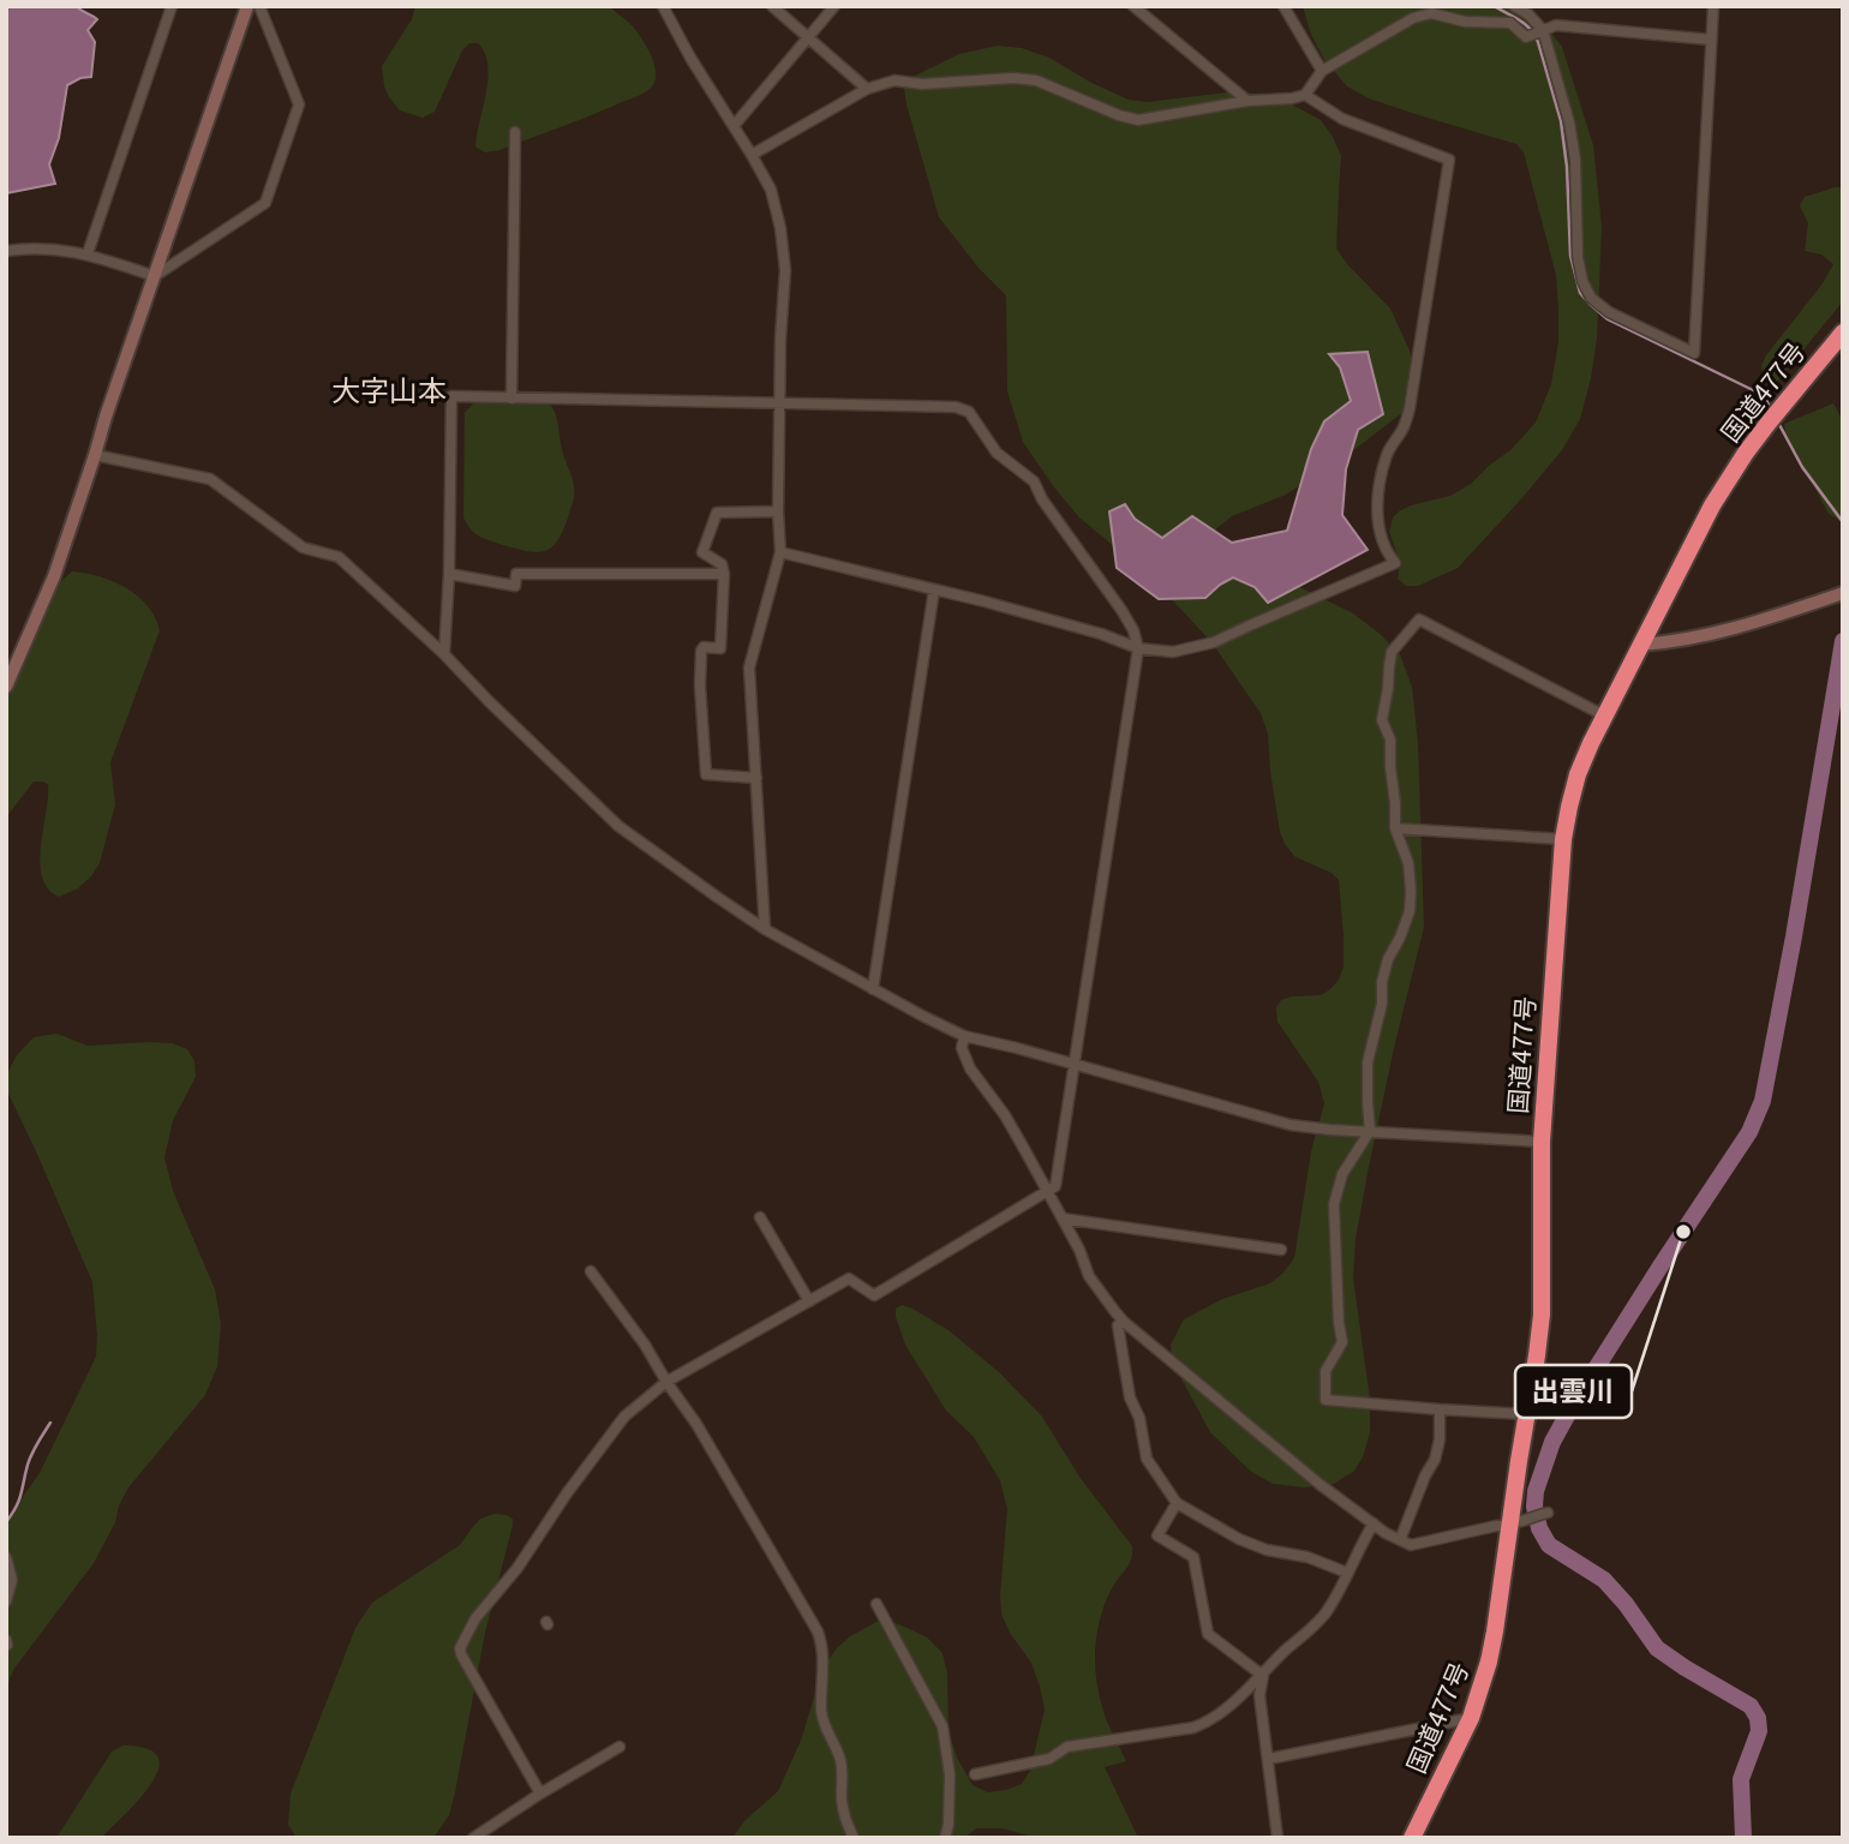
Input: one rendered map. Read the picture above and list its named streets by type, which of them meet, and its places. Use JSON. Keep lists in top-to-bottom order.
{
  "streets": {
    "highway": ["国道477号"]
  },
  "districts": ["大字山本"],
  "places": ["出雲川"]
}
